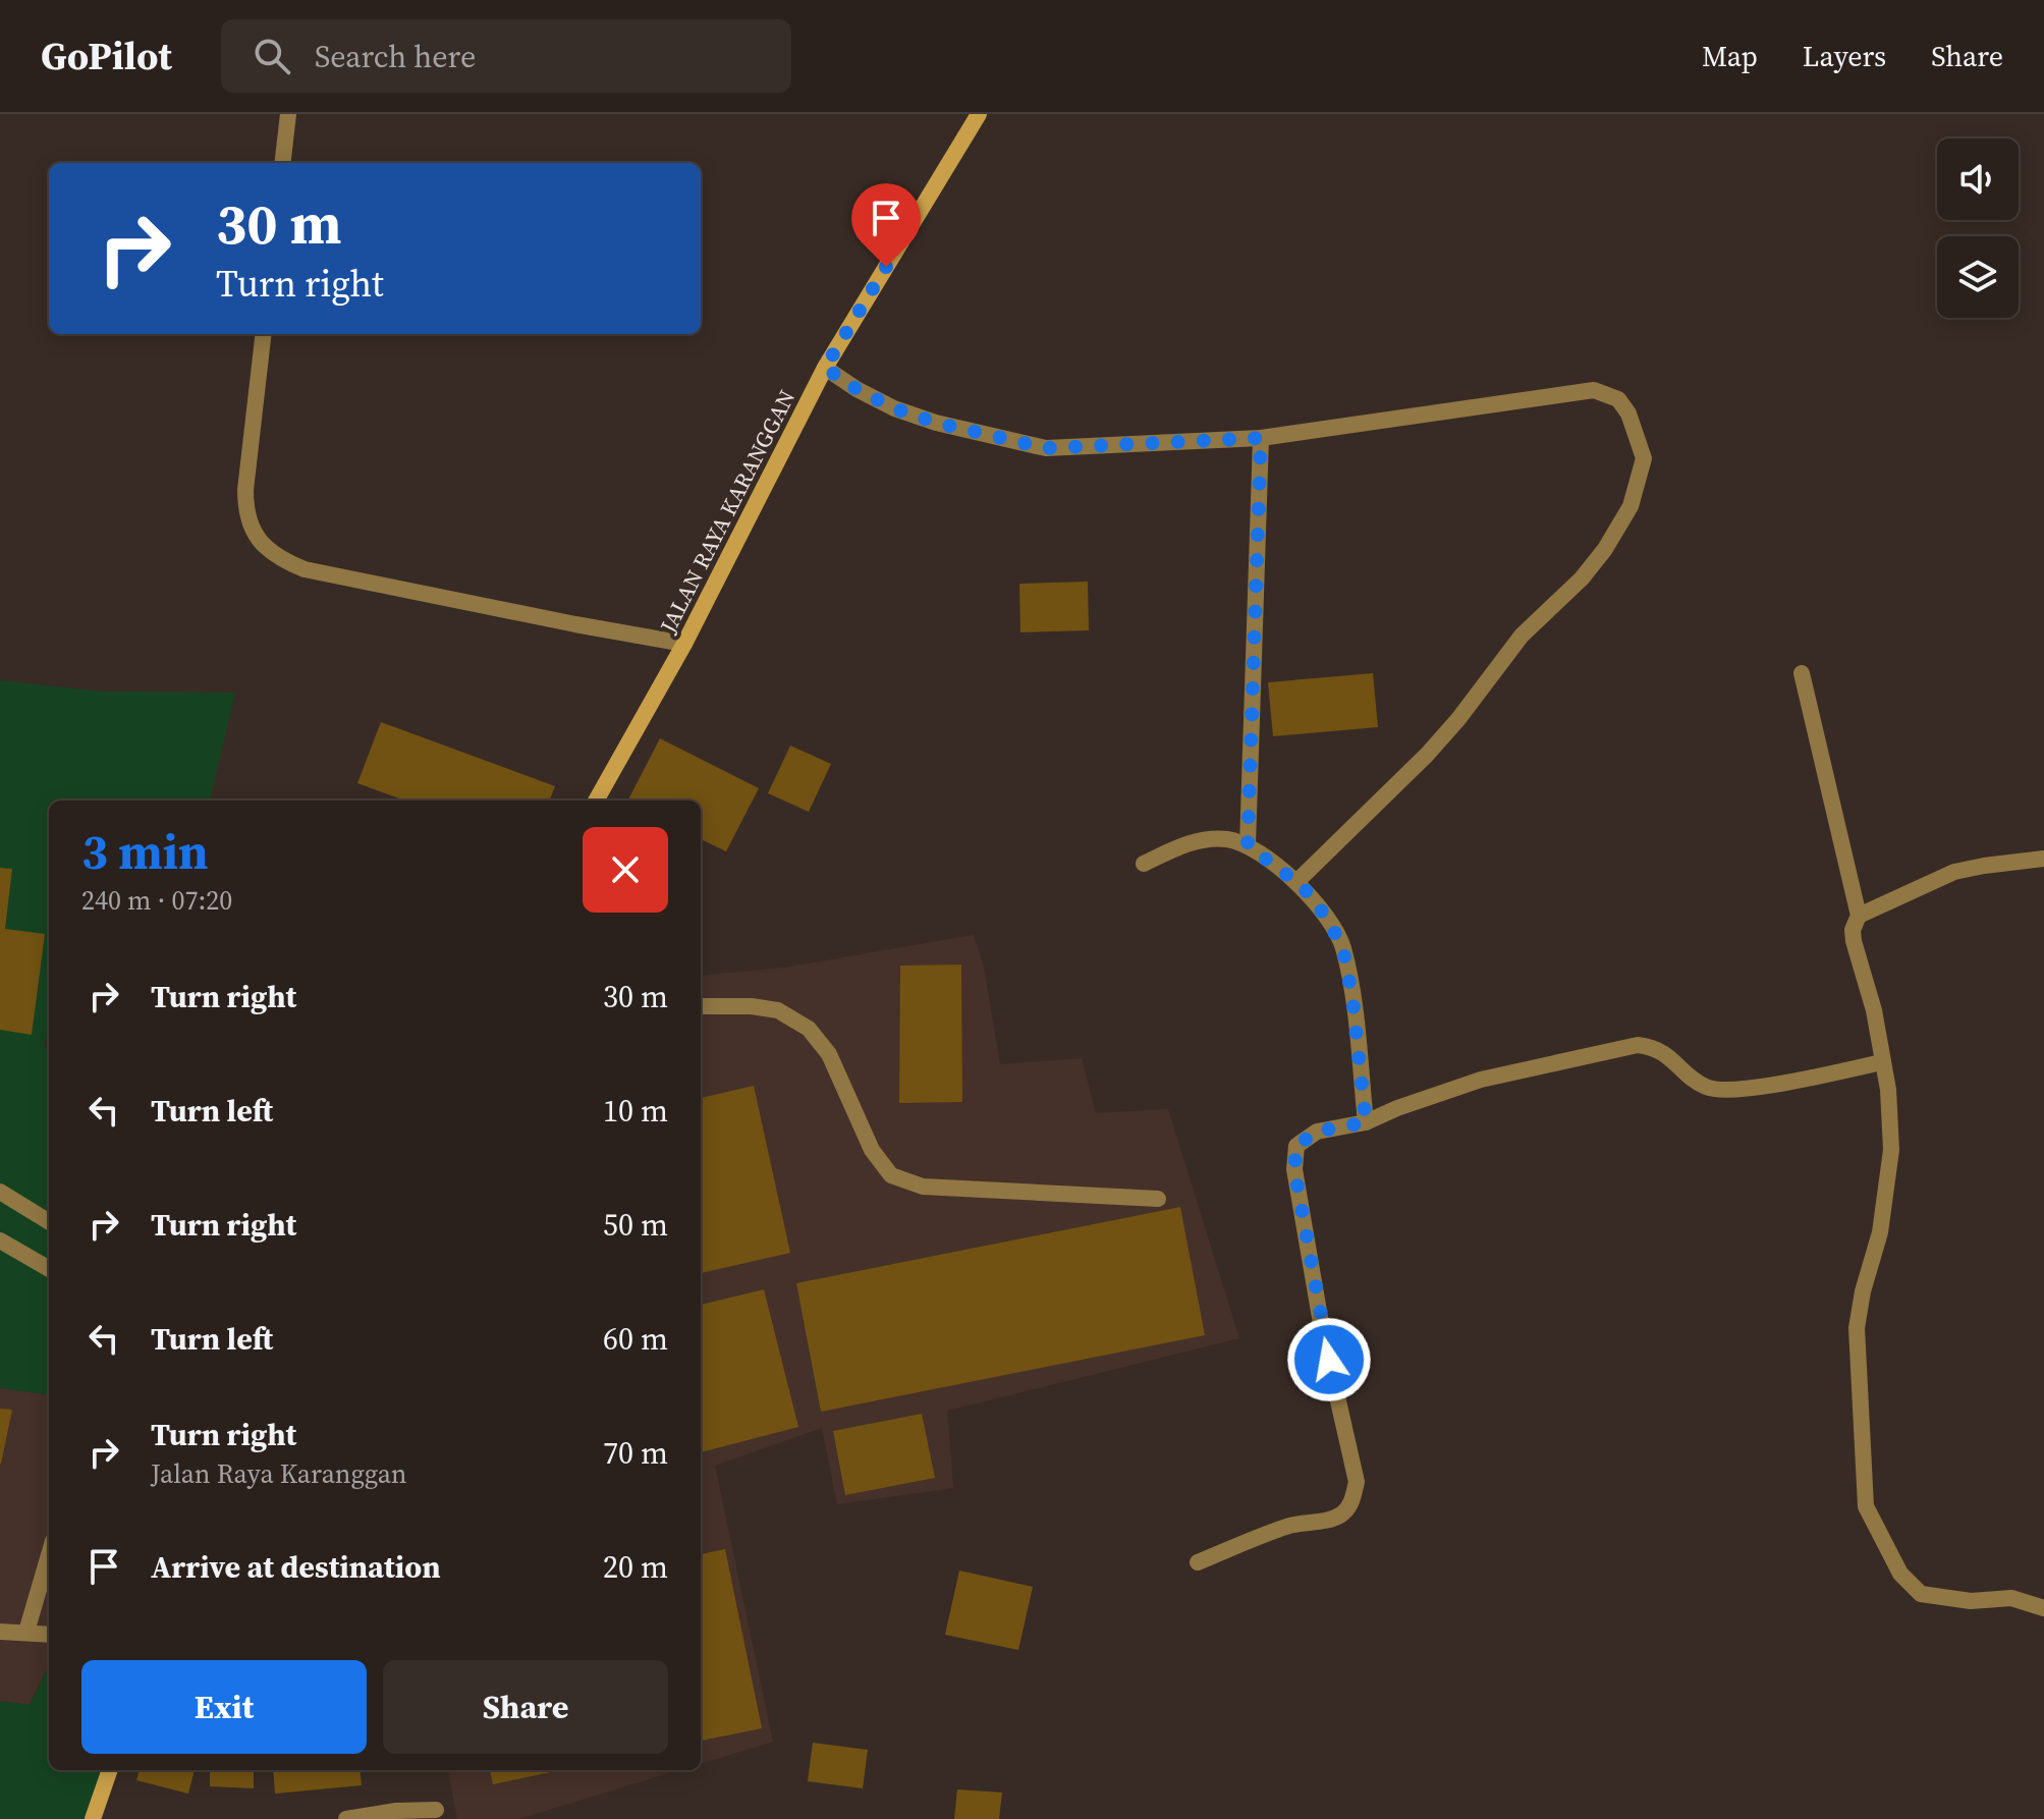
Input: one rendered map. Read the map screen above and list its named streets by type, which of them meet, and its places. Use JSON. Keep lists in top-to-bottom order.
{
  "streets": {
    "street": ["JALAN RAYA KARANGGAN"]
  },
  "page": {
    "header": "GoPilot",
    "search": "Search here",
    "nav": ["Map", "Layers", "Share"],
    "turn": ["30 m", "Turn right"],
    "heading": ["3 min", "240 m · 07:20"],
    "list": [
      {
        "name": "Turn right",
        "value": "30 m"
      },
      {
        "name": "Turn left",
        "value": "10 m"
      },
      {
        "name": "Turn right",
        "value": "50 m"
      },
      {
        "name": "Turn left",
        "value": "60 m"
      },
      {
        "name": "Turn right",
        "note": "Jalan Raya Karanggan",
        "value": "70 m"
      },
      {
        "name": "Arrive at destination",
        "value": "20 m"
      }
    ],
    "buttons": ["Exit", "Share"]
  }
}
